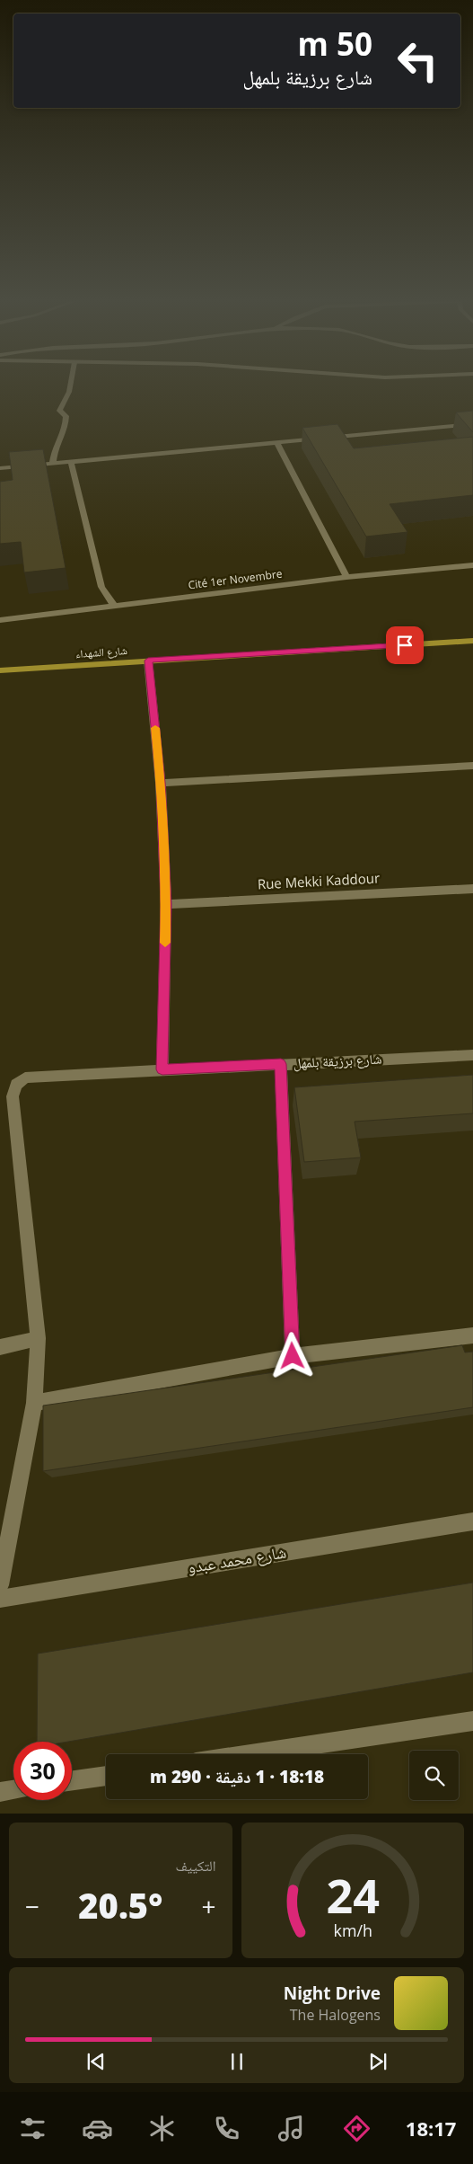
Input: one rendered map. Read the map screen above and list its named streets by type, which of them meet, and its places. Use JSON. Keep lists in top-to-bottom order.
{
  "streets": {
    "main road": ["شارع الشهداء"],
    "street": [
      "Cité 1er Novembre",
      "Rue Mekki Kaddour",
      "شارع برزيقة بلمهل",
      "شارع محمد عبدو"
    ]
  },
  "page": {
    "turn": ["50 m", "شارع برزيقة بلمهل"],
    "limit": "30",
    "trip": "18:18 · 1 دقيقة · 290 m",
    "tile": "التكييف",
    "heat": ["−", "20.5°", "+"],
    "song": ["Night Drive", "The Halogens"],
    "tabs": "18:17",
    "gauge": ["24", "km/h"]
  }
}
